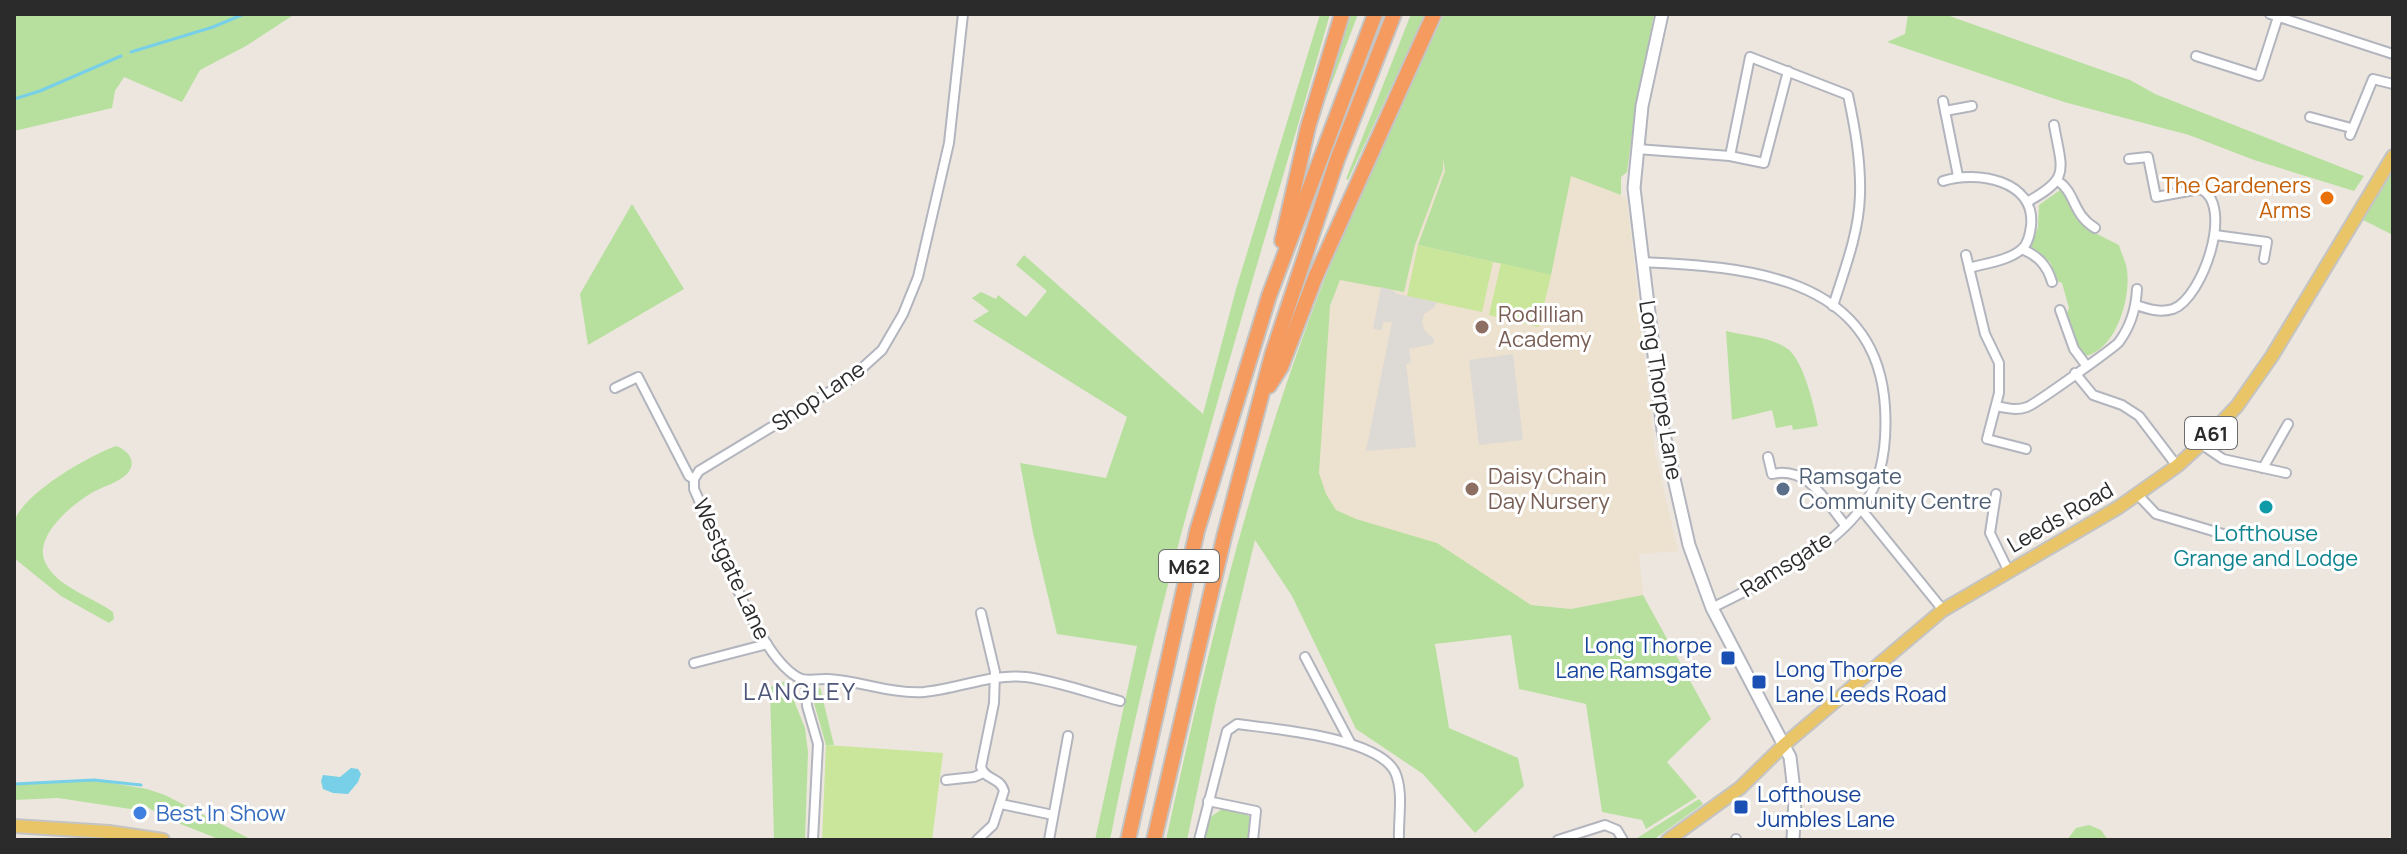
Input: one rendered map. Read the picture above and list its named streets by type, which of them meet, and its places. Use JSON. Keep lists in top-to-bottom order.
{
  "streets": {
    "highway": ["M62"],
    "main road": ["Long Thorpe Lane", "A61", "Leeds Road"],
    "street": ["Shop Lane", "Ramsgate", "Westgate Lane"]
  },
  "crossings": [
    ["Long Thorpe Lane", "Leeds Road"],
    ["Long Thorpe Lane", "Ramsgate"],
    ["Shop Lane", "Westgate Lane"]
  ],
  "districts": ["LANGLEY"],
  "places": {
    "other": [
      "The Gardeners Arms",
      "Rodillian Academy",
      "Daisy Chain Day Nursery",
      "Ramsgate Community Centre",
      "Lofthouse Grange and Lodge",
      "Best In Show"
    ],
    "transit": ["Long Thorpe Lane Ramsgate", "Long Thorpe Lane Leeds Road", "Lofthouse Jumbles Lane"]
  }
}
